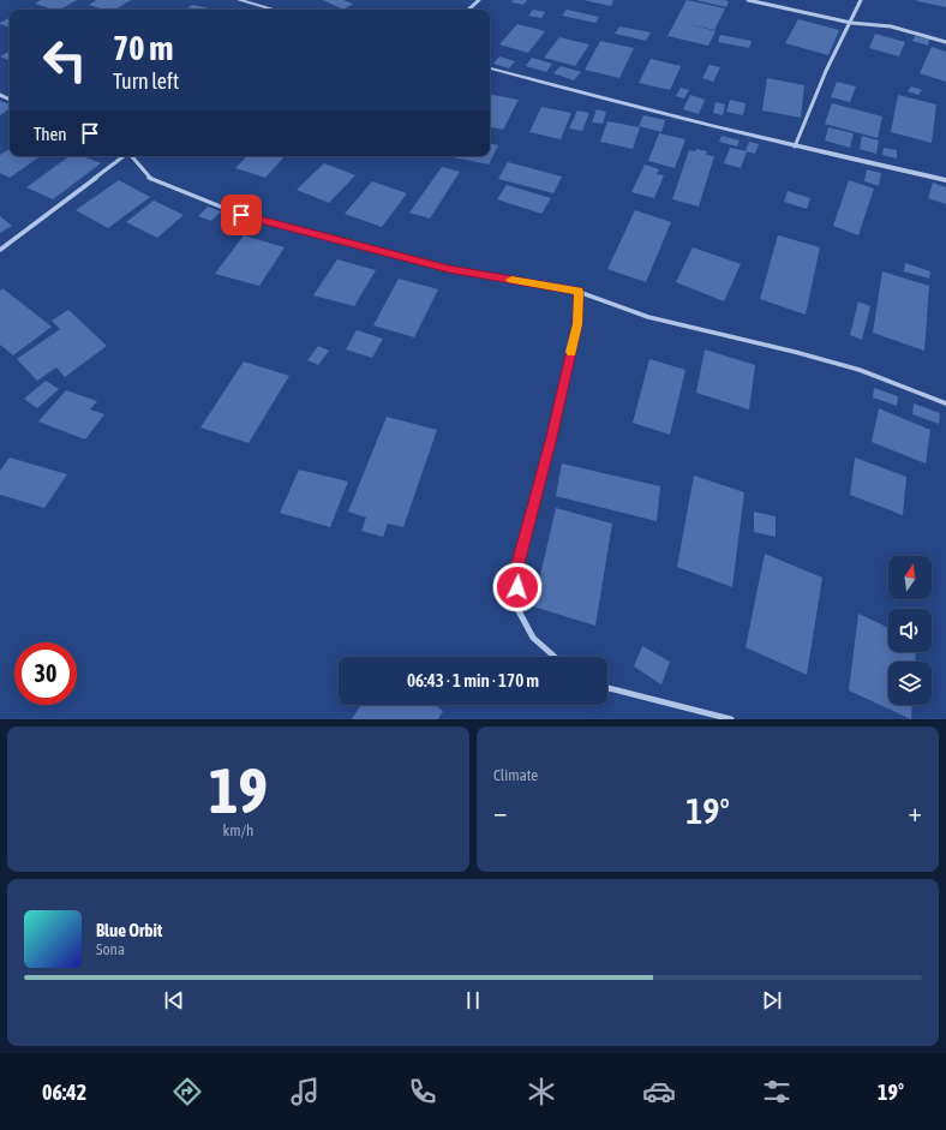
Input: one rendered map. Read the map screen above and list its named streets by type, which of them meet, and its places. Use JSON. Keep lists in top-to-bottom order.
{
  "north": "top",
  "page": {
    "turn": ["70 m", "Turn left"],
    "then": "Then",
    "limit": "30",
    "trip": "06:43 · 1 min · 170 m",
    "tile": [
      ["19", "km/h"],
      "Climate"
    ],
    "heat": ["−", "19°", "+"],
    "song": ["Blue Orbit", "Sona"],
    "tabs": ["06:42", "19°"]
  }
}
